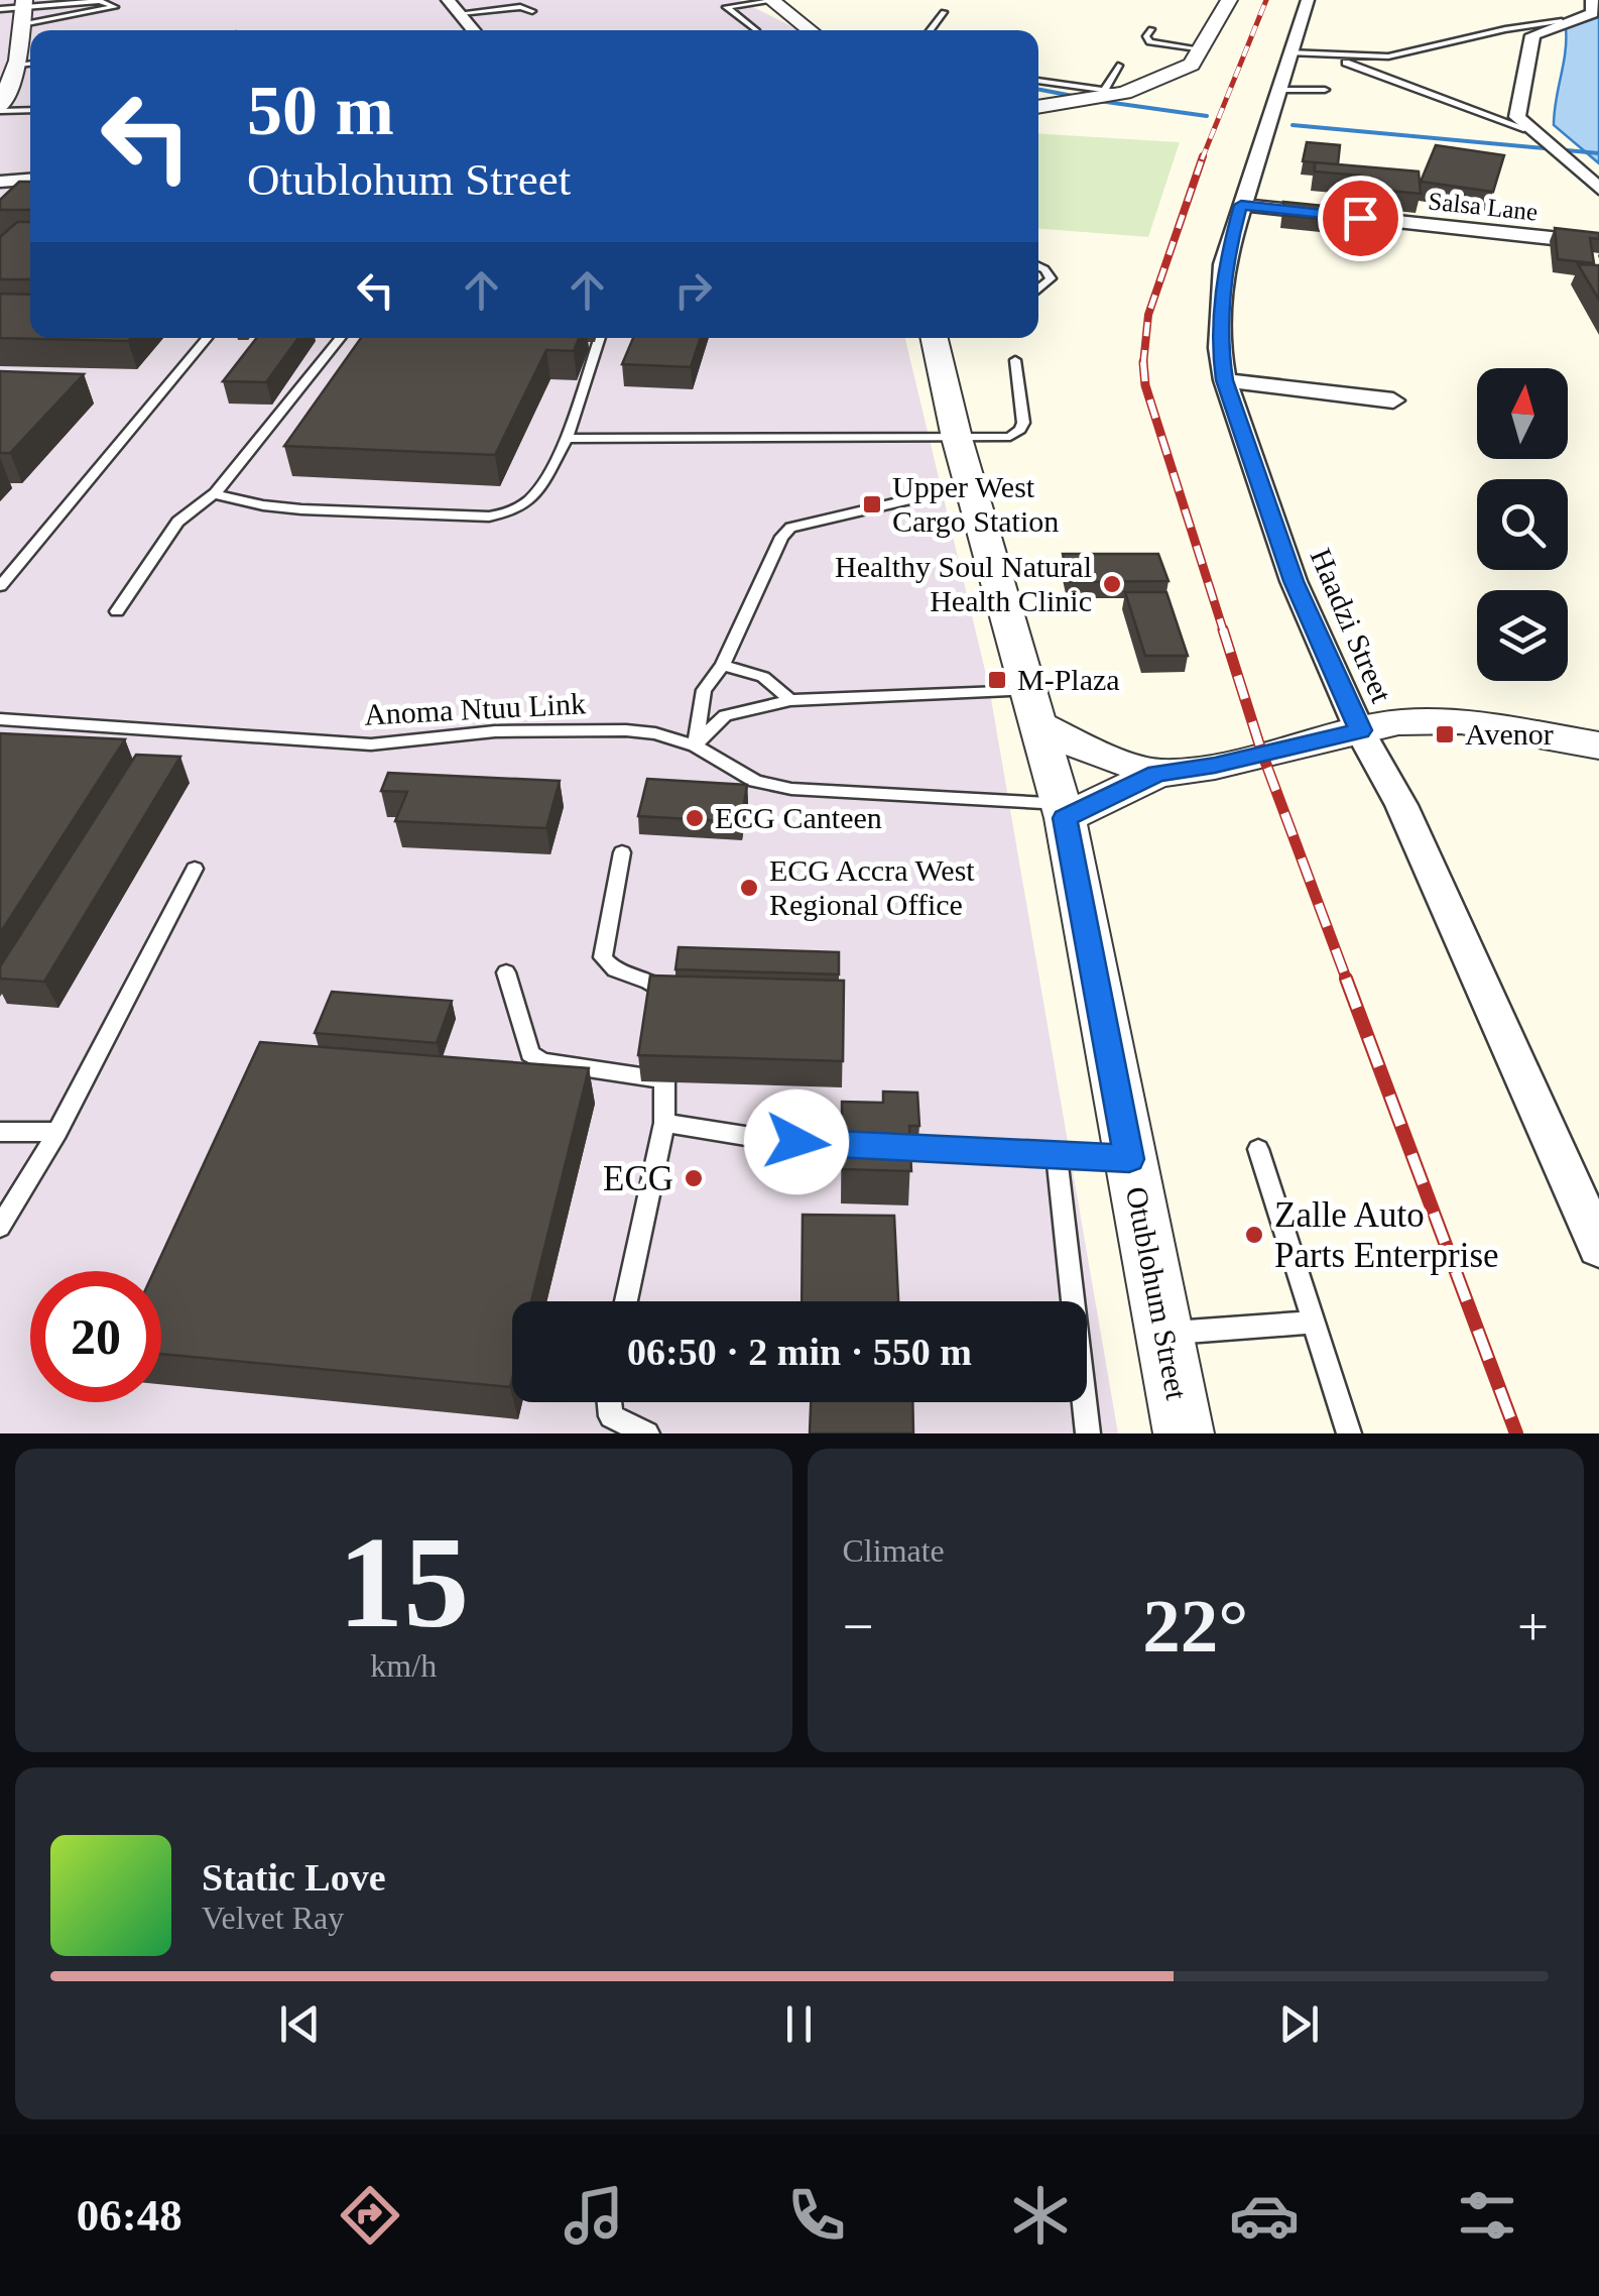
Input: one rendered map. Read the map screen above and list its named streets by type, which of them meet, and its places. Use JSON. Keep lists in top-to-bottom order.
{
  "streets": {
    "street": ["Salsa Lane", "Haadzi Street", "Otublohum Street"],
    "lane": ["Anoma Ntuu Link"]
  },
  "crossings": [
    ["Salsa Lane", "Haadzi Street"],
    ["Anoma Ntuu Link", "Otublohum Street"]
  ],
  "places": {
    "transit": ["Upper West Cargo Station", "M-Plaza", "Avenor"],
    "other": [
      "Healthy Soul Natural Health Clinic",
      "ECG Canteen",
      "ECG Accra West Regional Office",
      "ECG",
      "Zalle Auto Parts Enterprise"
    ]
  },
  "north": "top",
  "page": {
    "turn": ["50 m", "Otublohum Street"],
    "limit": "20",
    "trip": "06:50 · 2 min · 550 m",
    "tile": [
      ["15", "km/h"],
      "Climate"
    ],
    "heat": ["−", "22°", "+"],
    "song": ["Static Love", "Velvet Ray"],
    "tabs": "06:48"
  }
}
